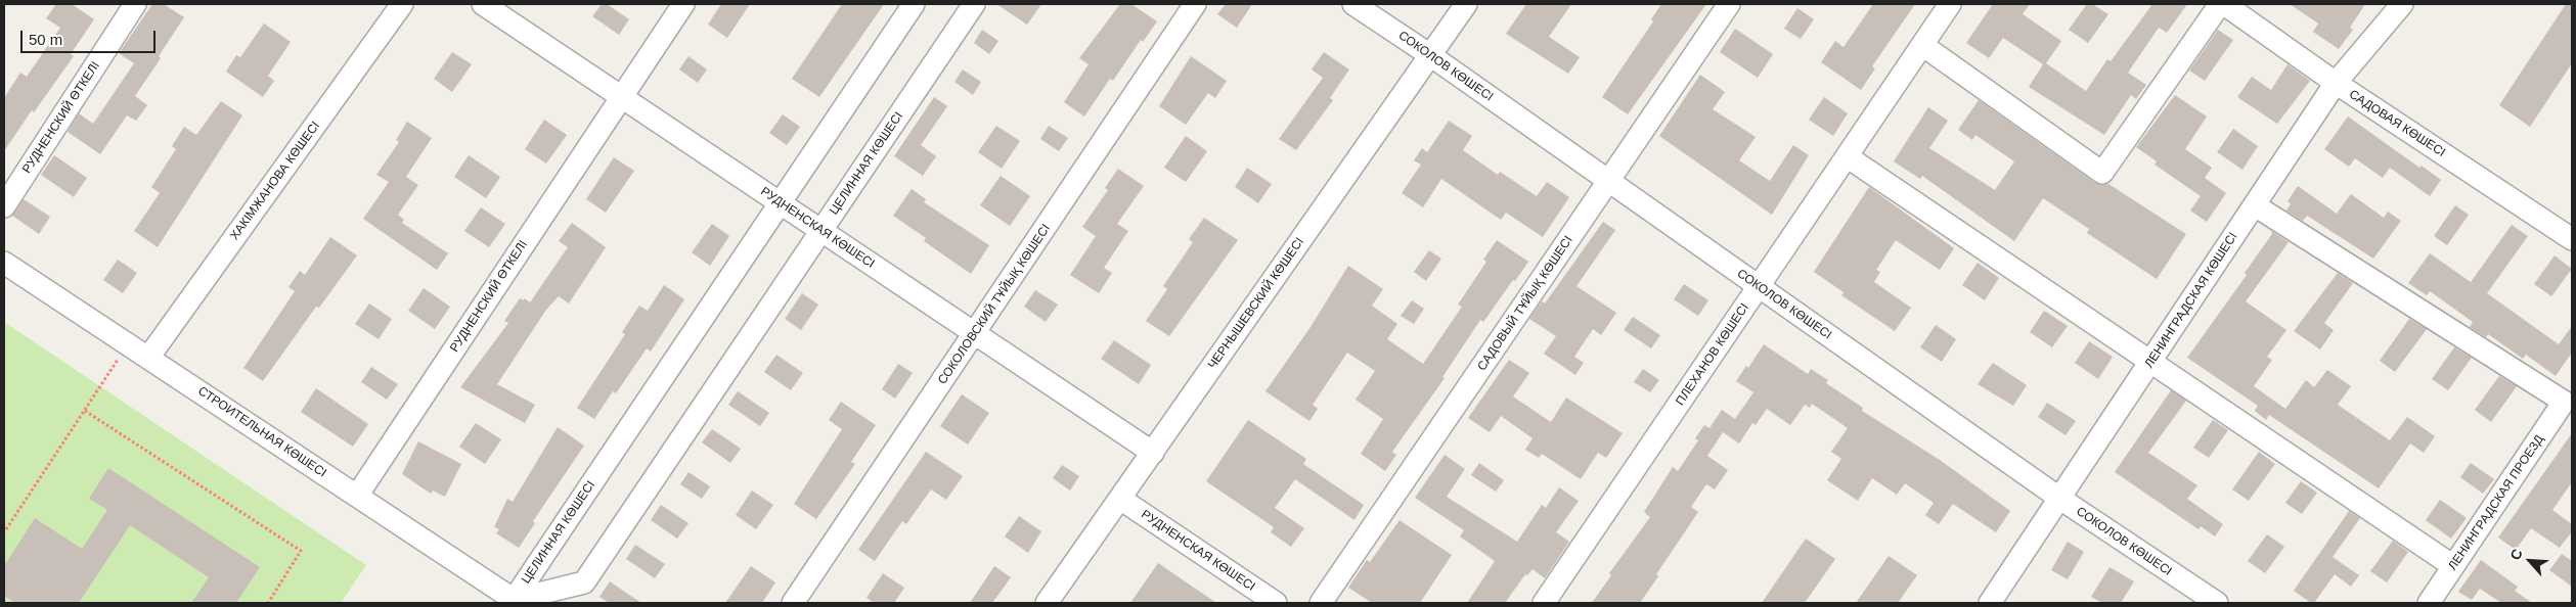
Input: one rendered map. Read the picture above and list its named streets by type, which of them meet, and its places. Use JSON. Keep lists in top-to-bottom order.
{
  "streets": {
    "street": [
      "СОКОЛОВ КӨШЕСІ",
      "РУДНЕНСКИЙ ӨТКЕЛІ",
      "САДОВАЯ КӨШЕСІ",
      "ЦЕЛИННАЯ КӨШЕСІ",
      "ХАКІМЖАНОВА КӨШЕСІ",
      "РУДНЕНСКАЯ КӨШЕСІ",
      "ЛЕНИНГРАДСКАЯ КӨШЕСІ",
      "ЧЕРНЫШЕВСКИЙ КӨШЕСІ",
      "САДОВЫЙ ТҰЙЫҚ КӨШЕСІ",
      "СОКОЛОВСКИЙ ТҰЙЫҚ КӨШЕСІ",
      "ПЛЕХАНОВ КӨШЕСІ",
      "СТРОИТЕЛЬНАЯ КӨШЕСІ",
      "ЛЕНИНГРАДСКАЯ ПРОЕЗД"
    ]
  },
  "crossings": [
    ["СОКОЛОВ КӨШЕСІ", "ЛЕНИНГРАДСКАЯ КӨШЕСІ"],
    ["СОКОЛОВ КӨШЕСІ", "ЧЕРНЫШЕВСКИЙ КӨШЕСІ"],
    ["СОКОЛОВ КӨШЕСІ", "САДОВЫЙ ТҰЙЫҚ КӨШЕСІ"],
    ["СОКОЛОВ КӨШЕСІ", "ПЛЕХАНОВ КӨШЕСІ"],
    ["РУДНЕНСКИЙ ӨТКЕЛІ", "РУДНЕНСКАЯ КӨШЕСІ"],
    ["РУДНЕНСКИЙ ӨТКЕЛІ", "СТРОИТЕЛЬНАЯ КӨШЕСІ"],
    ["САДОВАЯ КӨШЕСІ", "ЛЕНИНГРАДСКАЯ КӨШЕСІ"],
    ["ЦЕЛИННАЯ КӨШЕСІ", "РУДНЕНСКАЯ КӨШЕСІ"],
    ["ЦЕЛИННАЯ КӨШЕСІ", "СТРОИТЕЛЬНАЯ КӨШЕСІ"],
    ["ХАКІМЖАНОВА КӨШЕСІ", "СТРОИТЕЛЬНАЯ КӨШЕСІ"],
    ["РУДНЕНСКАЯ КӨШЕСІ", "ЧЕРНЫШЕВСКИЙ КӨШЕСІ"],
    ["РУДНЕНСКАЯ КӨШЕСІ", "СОКОЛОВСКИЙ ТҰЙЫҚ КӨШЕСІ"],
    ["ЛЕНИНГРАДСКАЯ КӨШЕСІ", "ЛЕНИНГРАДСКАЯ ПРОЕЗД"]
  ],
  "scale_bar": "50 m",
  "north": "top left"
}
